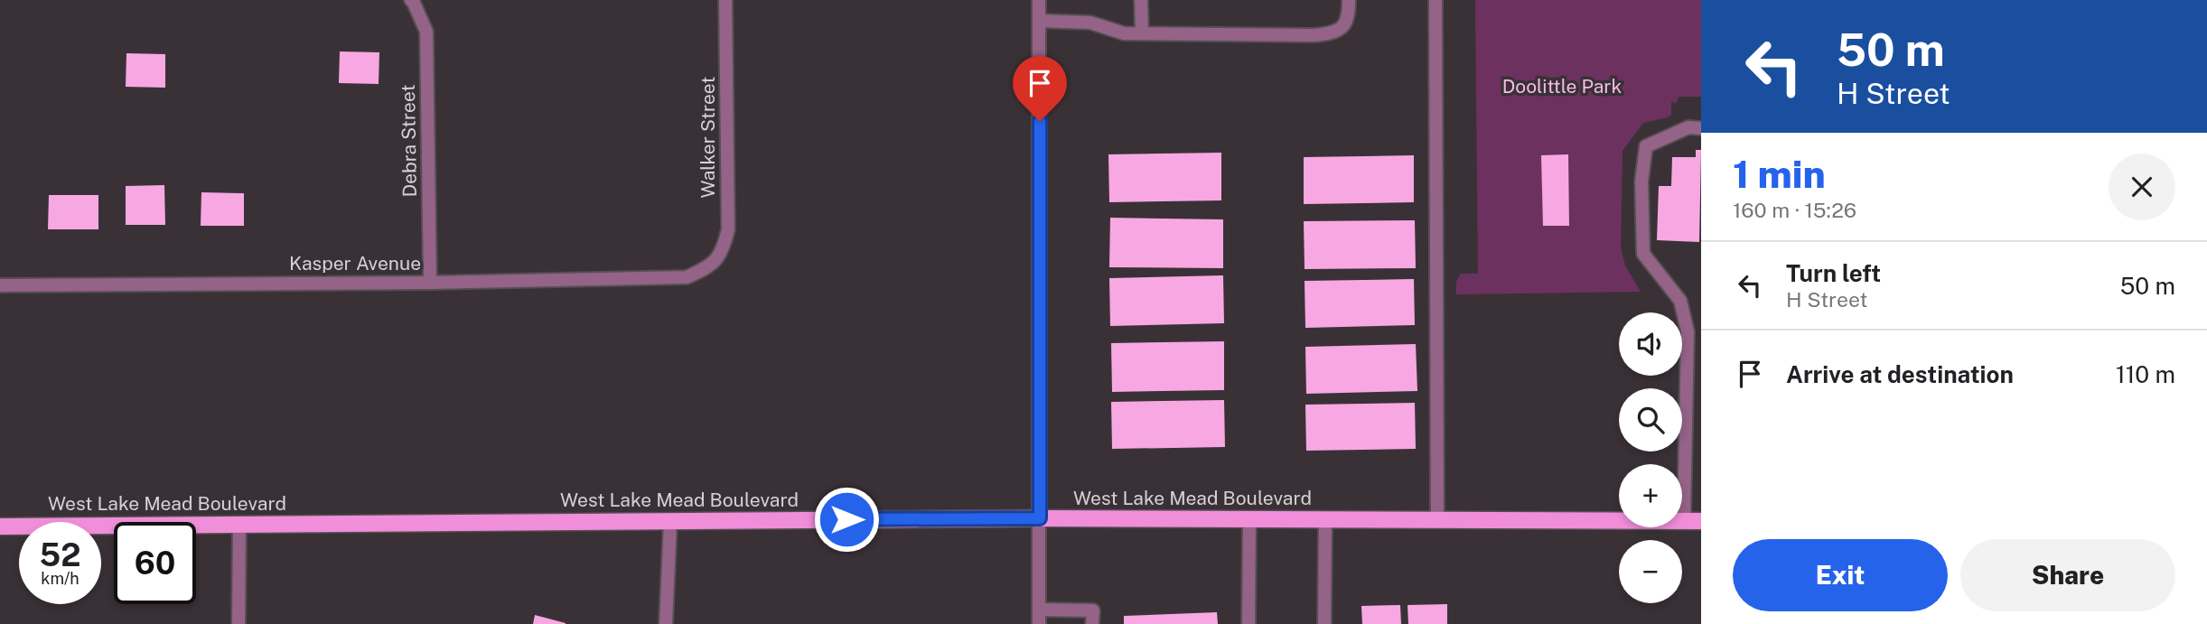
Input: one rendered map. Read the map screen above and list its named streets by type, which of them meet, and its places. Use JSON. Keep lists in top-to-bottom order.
{
  "streets": {
    "main road": ["West Lake Mead Boulevard"],
    "street": ["Walker Street", "Debra Street", "Kasper Avenue"]
  },
  "crossings": [
    ["Walker Street", "Kasper Avenue"],
    ["Debra Street", "Kasper Avenue"]
  ],
  "parks": ["Doolittle Park"],
  "page": {
    "turn": ["50 m", "H Street"],
    "heading": ["1 min", "160 m · 15:26"],
    "list": [
      {
        "name": "Turn left",
        "note": "H Street",
        "value": "50 m"
      },
      {
        "name": "Arrive at destination",
        "value": "110 m"
      }
    ],
    "map_buttons": ["+", "−"],
    "speed": "52 km/h",
    "limit": "60",
    "buttons": ["Exit", "Share"]
  }
}
